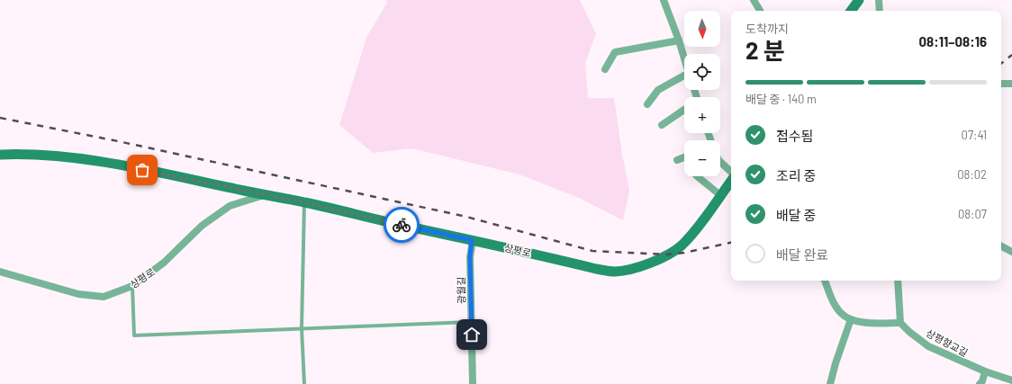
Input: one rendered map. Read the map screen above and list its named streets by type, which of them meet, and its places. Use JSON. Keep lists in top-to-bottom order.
{
  "streets": {
    "main road": ["상평로"],
    "street": ["광월길", "상평향교길"]
  },
  "crossings": [
    ["상평로", "광월길"]
  ],
  "north": "bottom",
  "page": {
    "map_buttons": ["+", "−"],
    "heading": ["2 분", "도착까지", "08:11–08:16"],
    "bar": "배달 중 · 140 m",
    "list": [
      ["접수됨", "07:41"],
      ["조리 중", "08:02"],
      ["배달 중", "08:07"],
      "배달 완료"
    ]
  }
}
